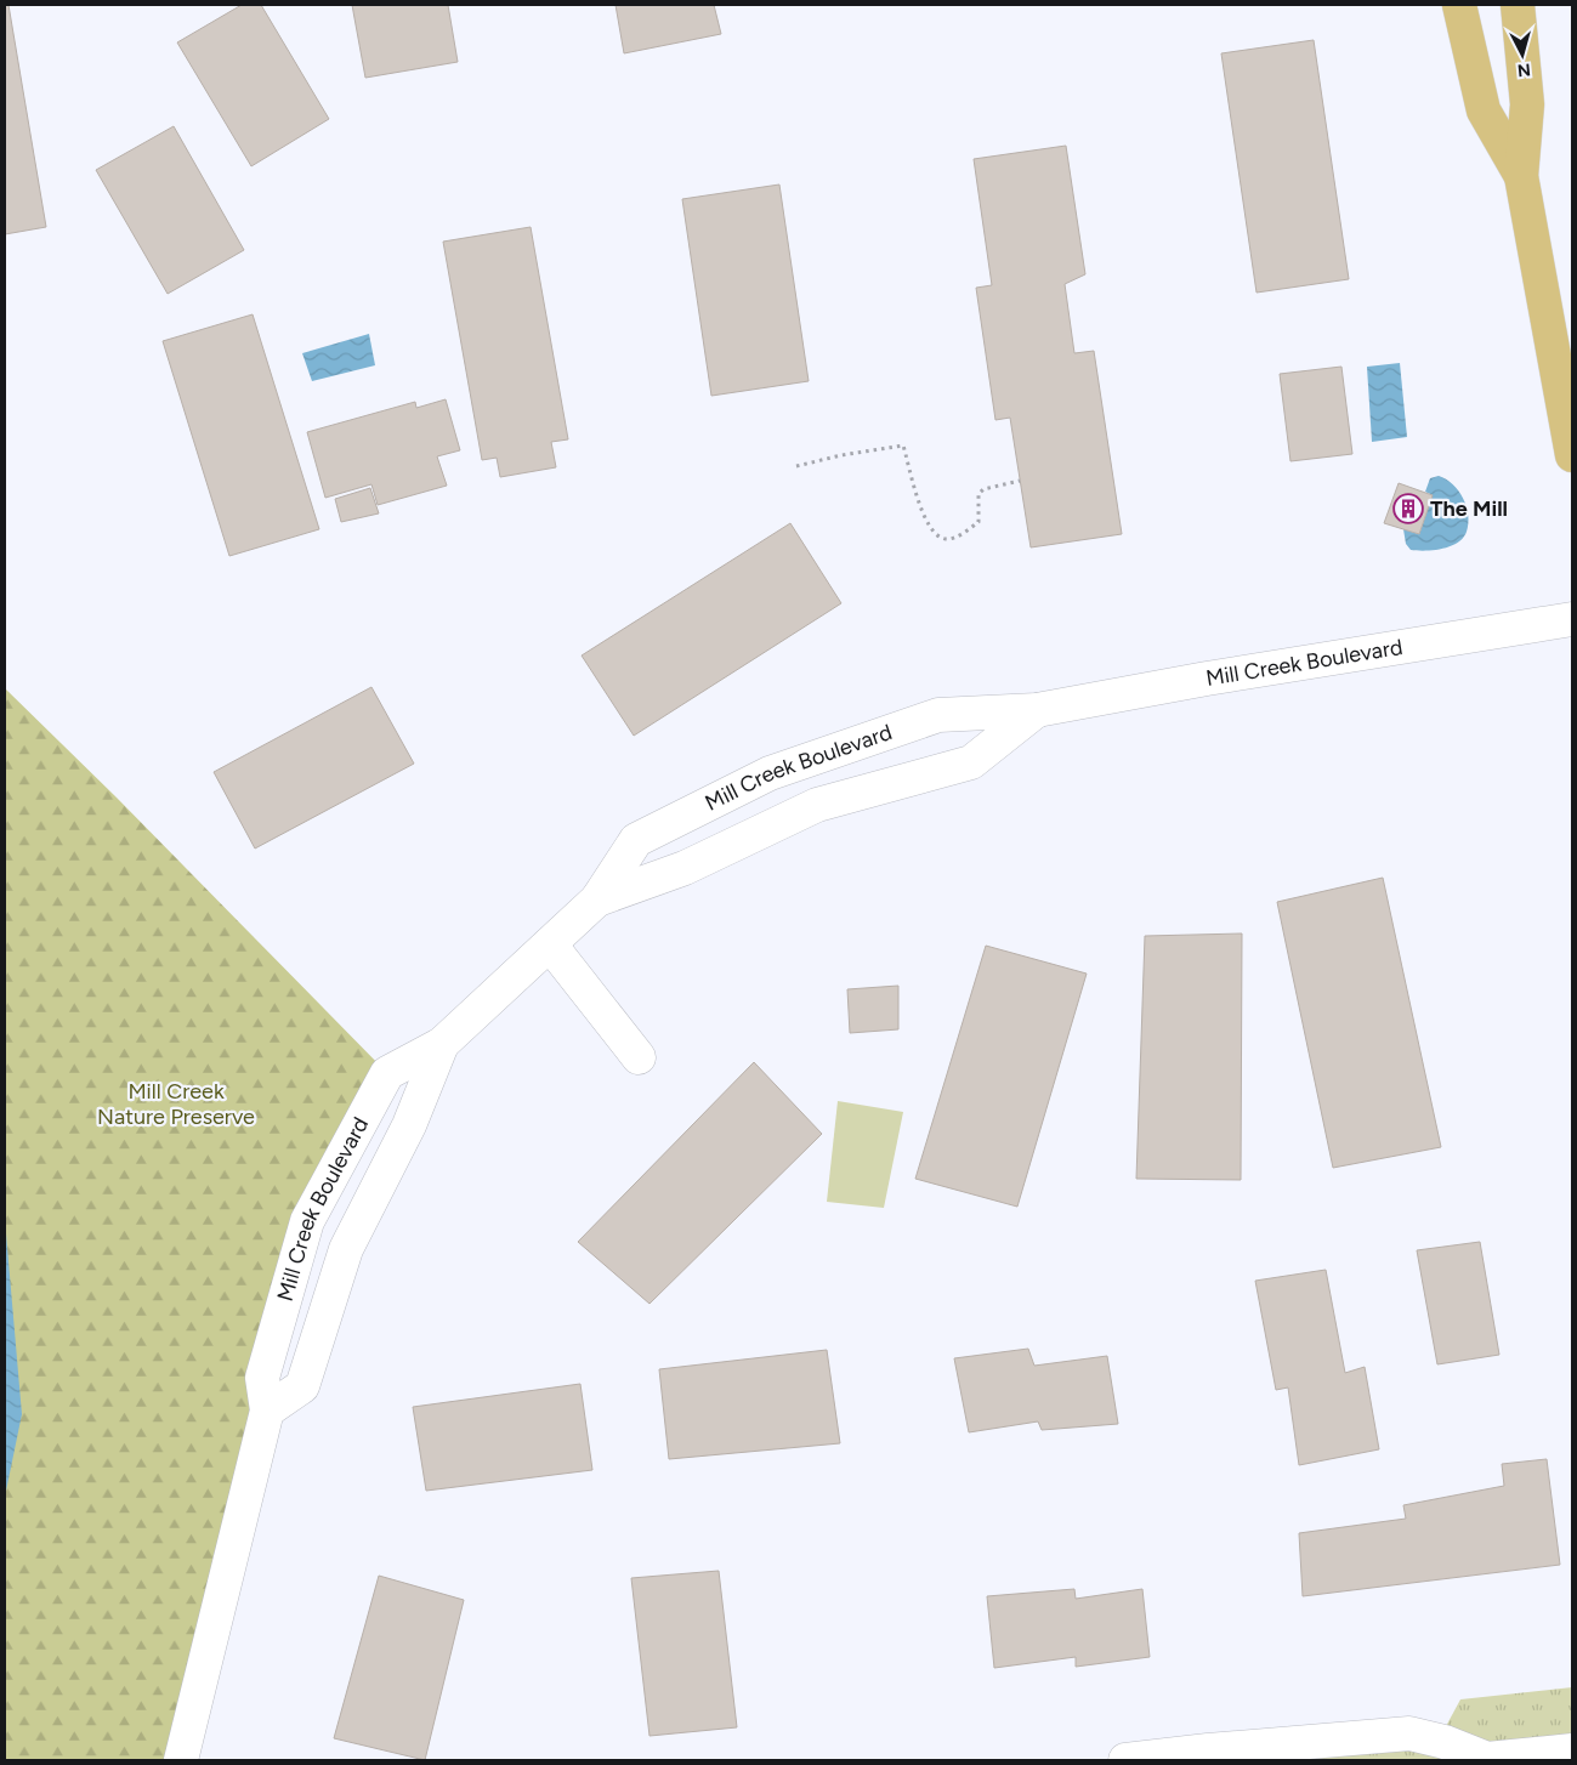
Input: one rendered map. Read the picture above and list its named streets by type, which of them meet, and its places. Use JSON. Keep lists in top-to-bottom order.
{
  "streets": {
    "street": ["Mill Creek Boulevard"]
  },
  "parks": ["Mill Creek Nature Preserve"],
  "places": {
    "building": ["The Mill"]
  },
  "north": "bottom"
}
